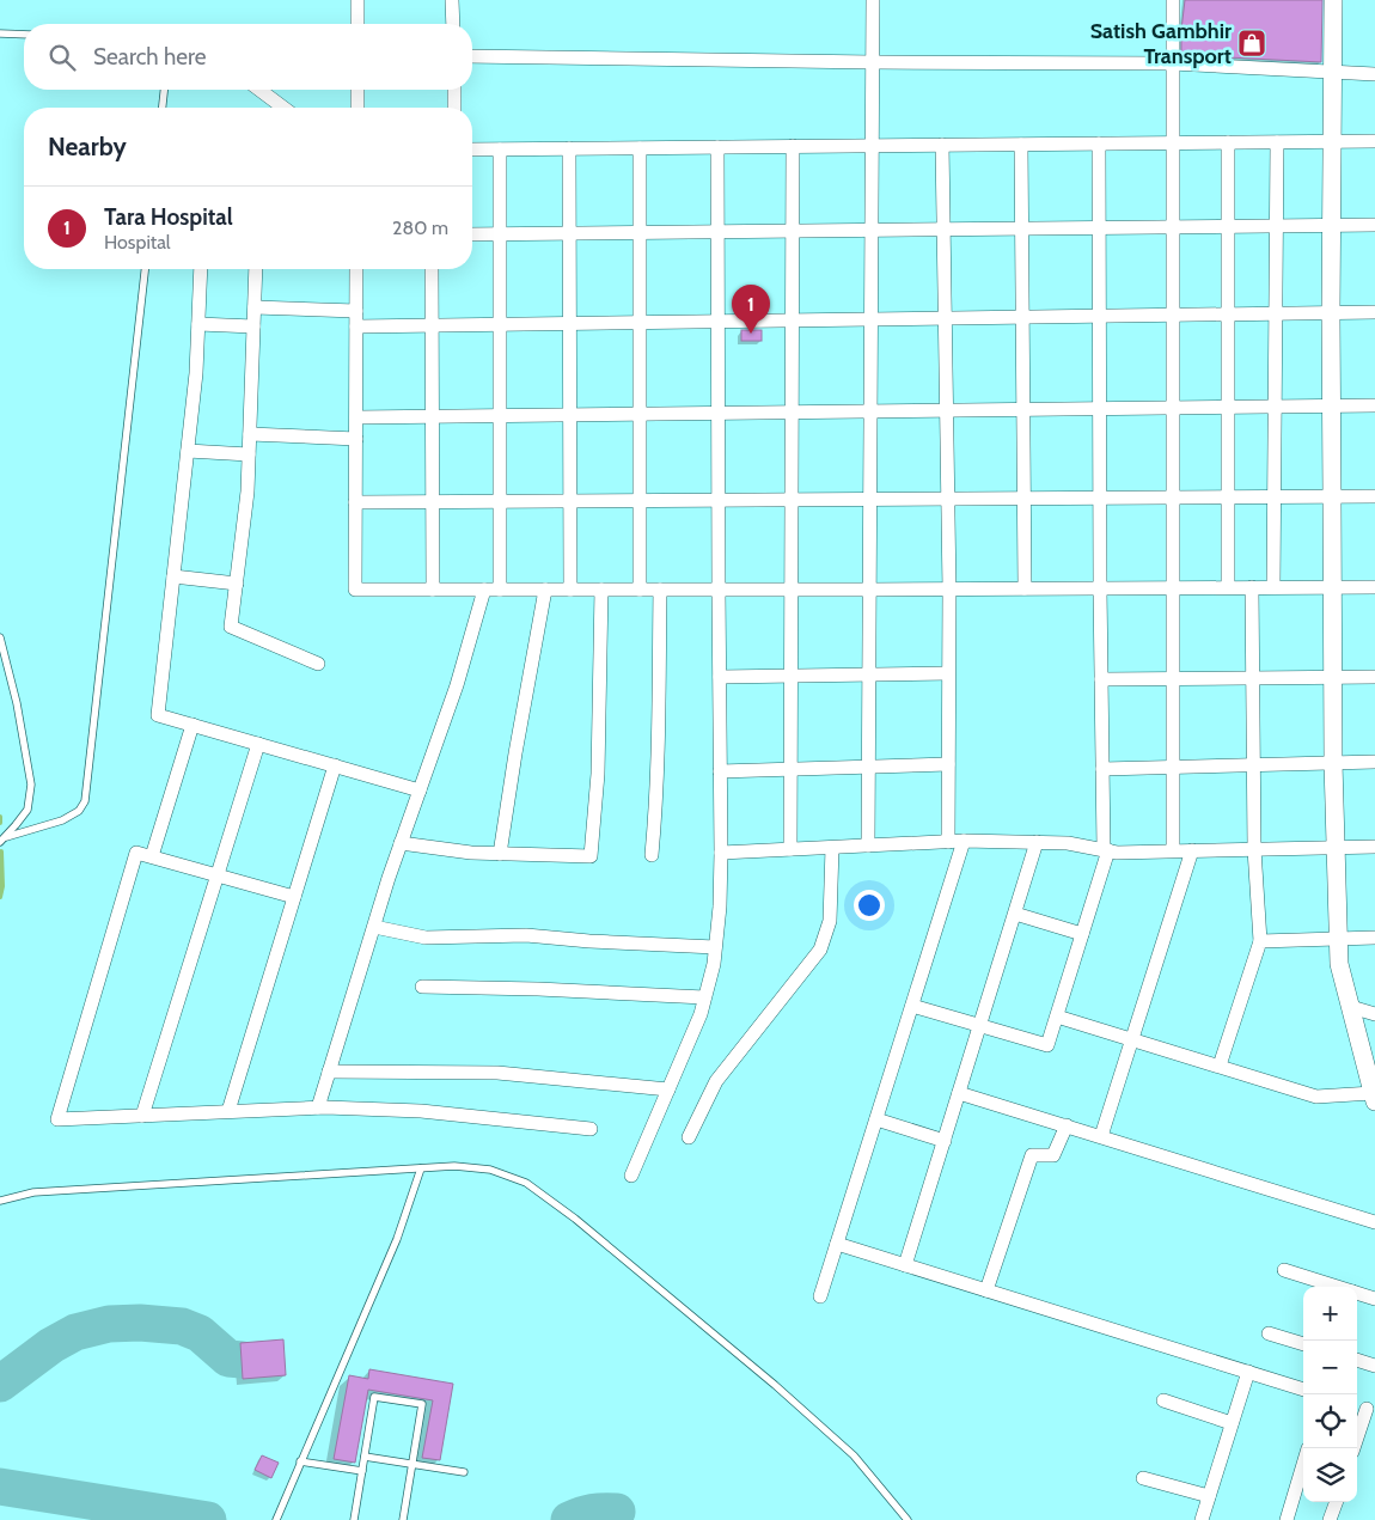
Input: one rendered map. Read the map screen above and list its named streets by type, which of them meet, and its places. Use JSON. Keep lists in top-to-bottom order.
{
  "places": {
    "shop": ["Satish Gambhir Transport"]
  },
  "page": {
    "search": "Search here",
    "heading": "Nearby",
    "list": [
      {
        "mark": "1",
        "name": "Tara Hospital",
        "note": "Hospital",
        "value": "280 m"
      }
    ],
    "pins": "1",
    "map_buttons": ["+", "−"]
  }
}
